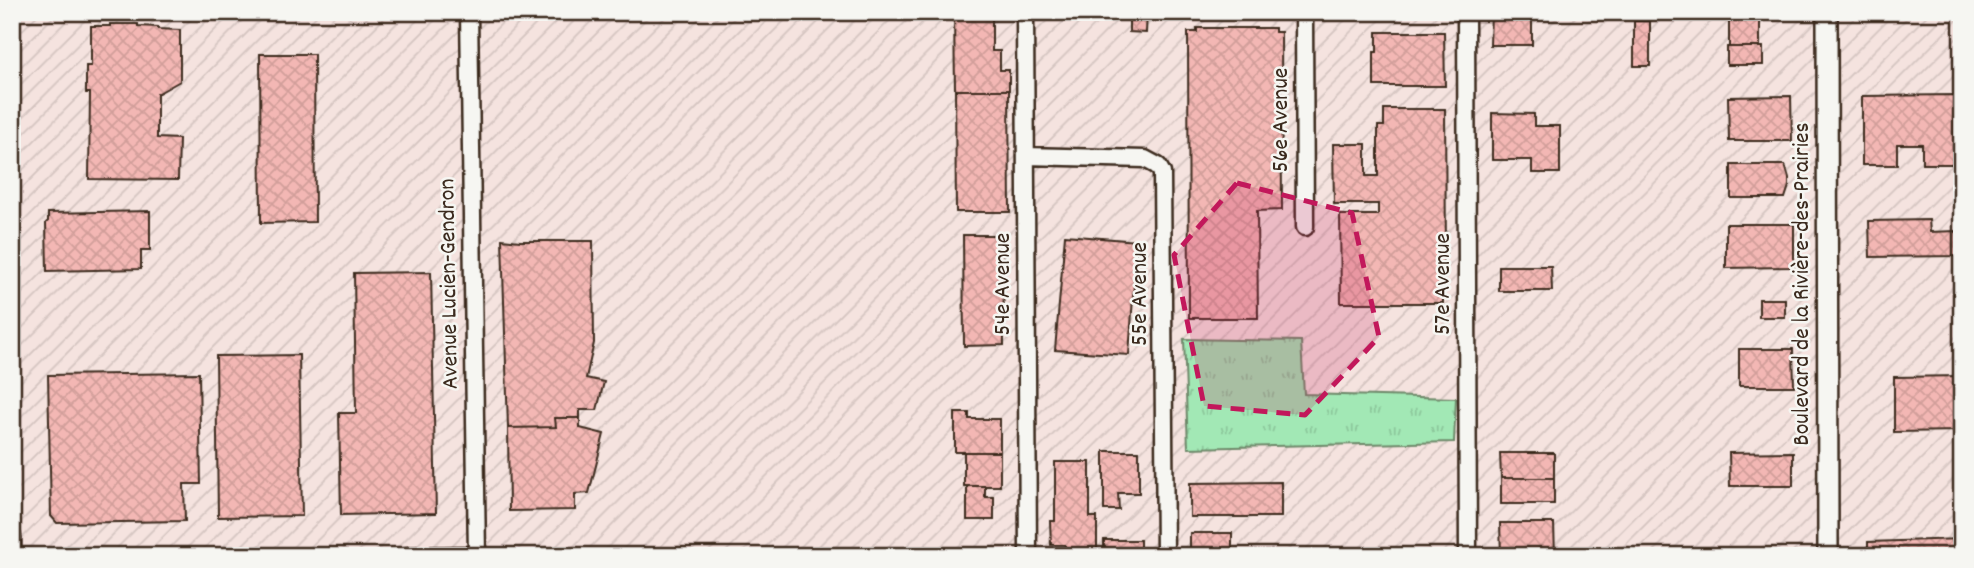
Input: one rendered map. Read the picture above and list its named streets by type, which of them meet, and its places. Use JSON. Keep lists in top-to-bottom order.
{
  "streets": {
    "street": [
      "56e Avenue",
      "Avenue Lucien-Gendron",
      "54e Avenue",
      "57e Avenue",
      "Boulevard de la Rivière-des-Prairies",
      "55e Avenue"
    ]
  },
  "crossings": [
    ["54e Avenue", "55e Avenue"]
  ]
}
